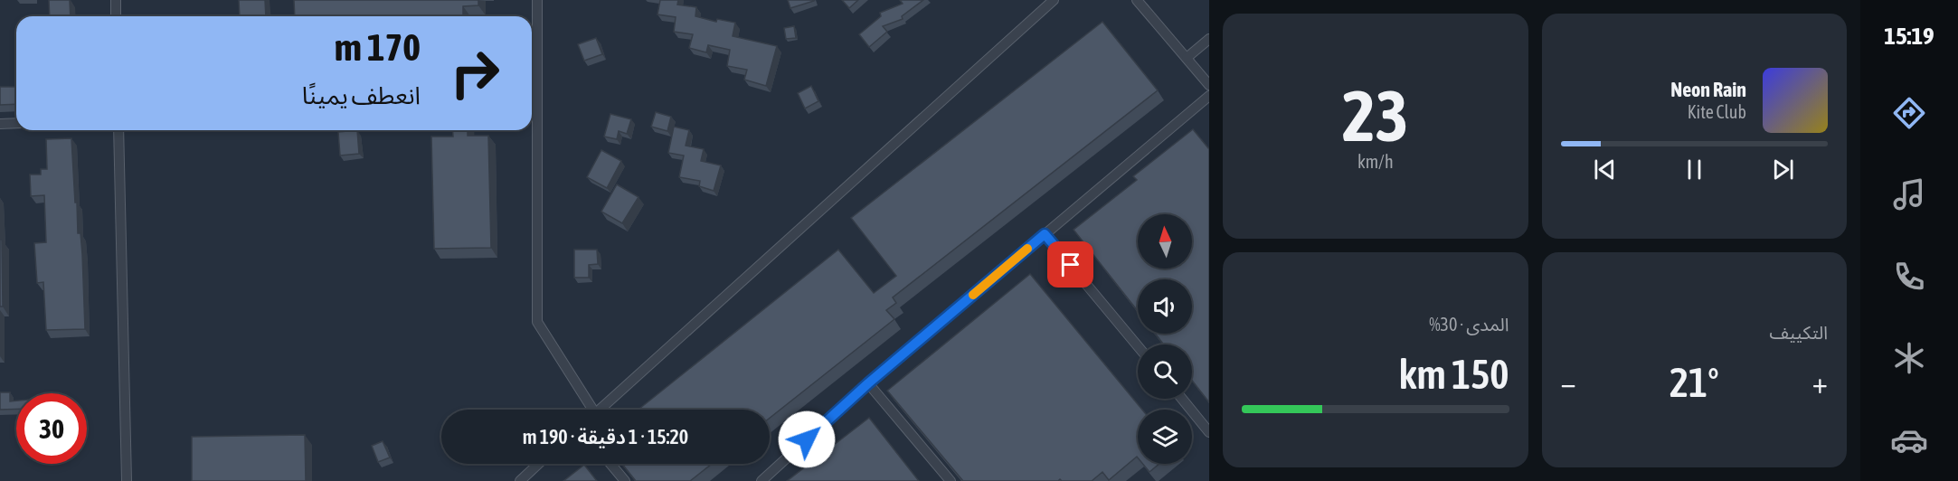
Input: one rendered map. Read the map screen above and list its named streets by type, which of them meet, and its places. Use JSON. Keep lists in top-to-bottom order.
{
  "north": "top",
  "page": {
    "tabs": "15:19",
    "tile": [
      ["23", "km/h"],
      "التكييف",
      ["المدى · 30%", "150 km"]
    ],
    "turn": ["170 m", "انعطف يمينًا"],
    "song": ["Neon Rain", "Kite Club"],
    "heat": ["−", "21°", "+"],
    "limit": "30",
    "trip": "15:20 · 1 دقيقة · 190 m"
  }
}
